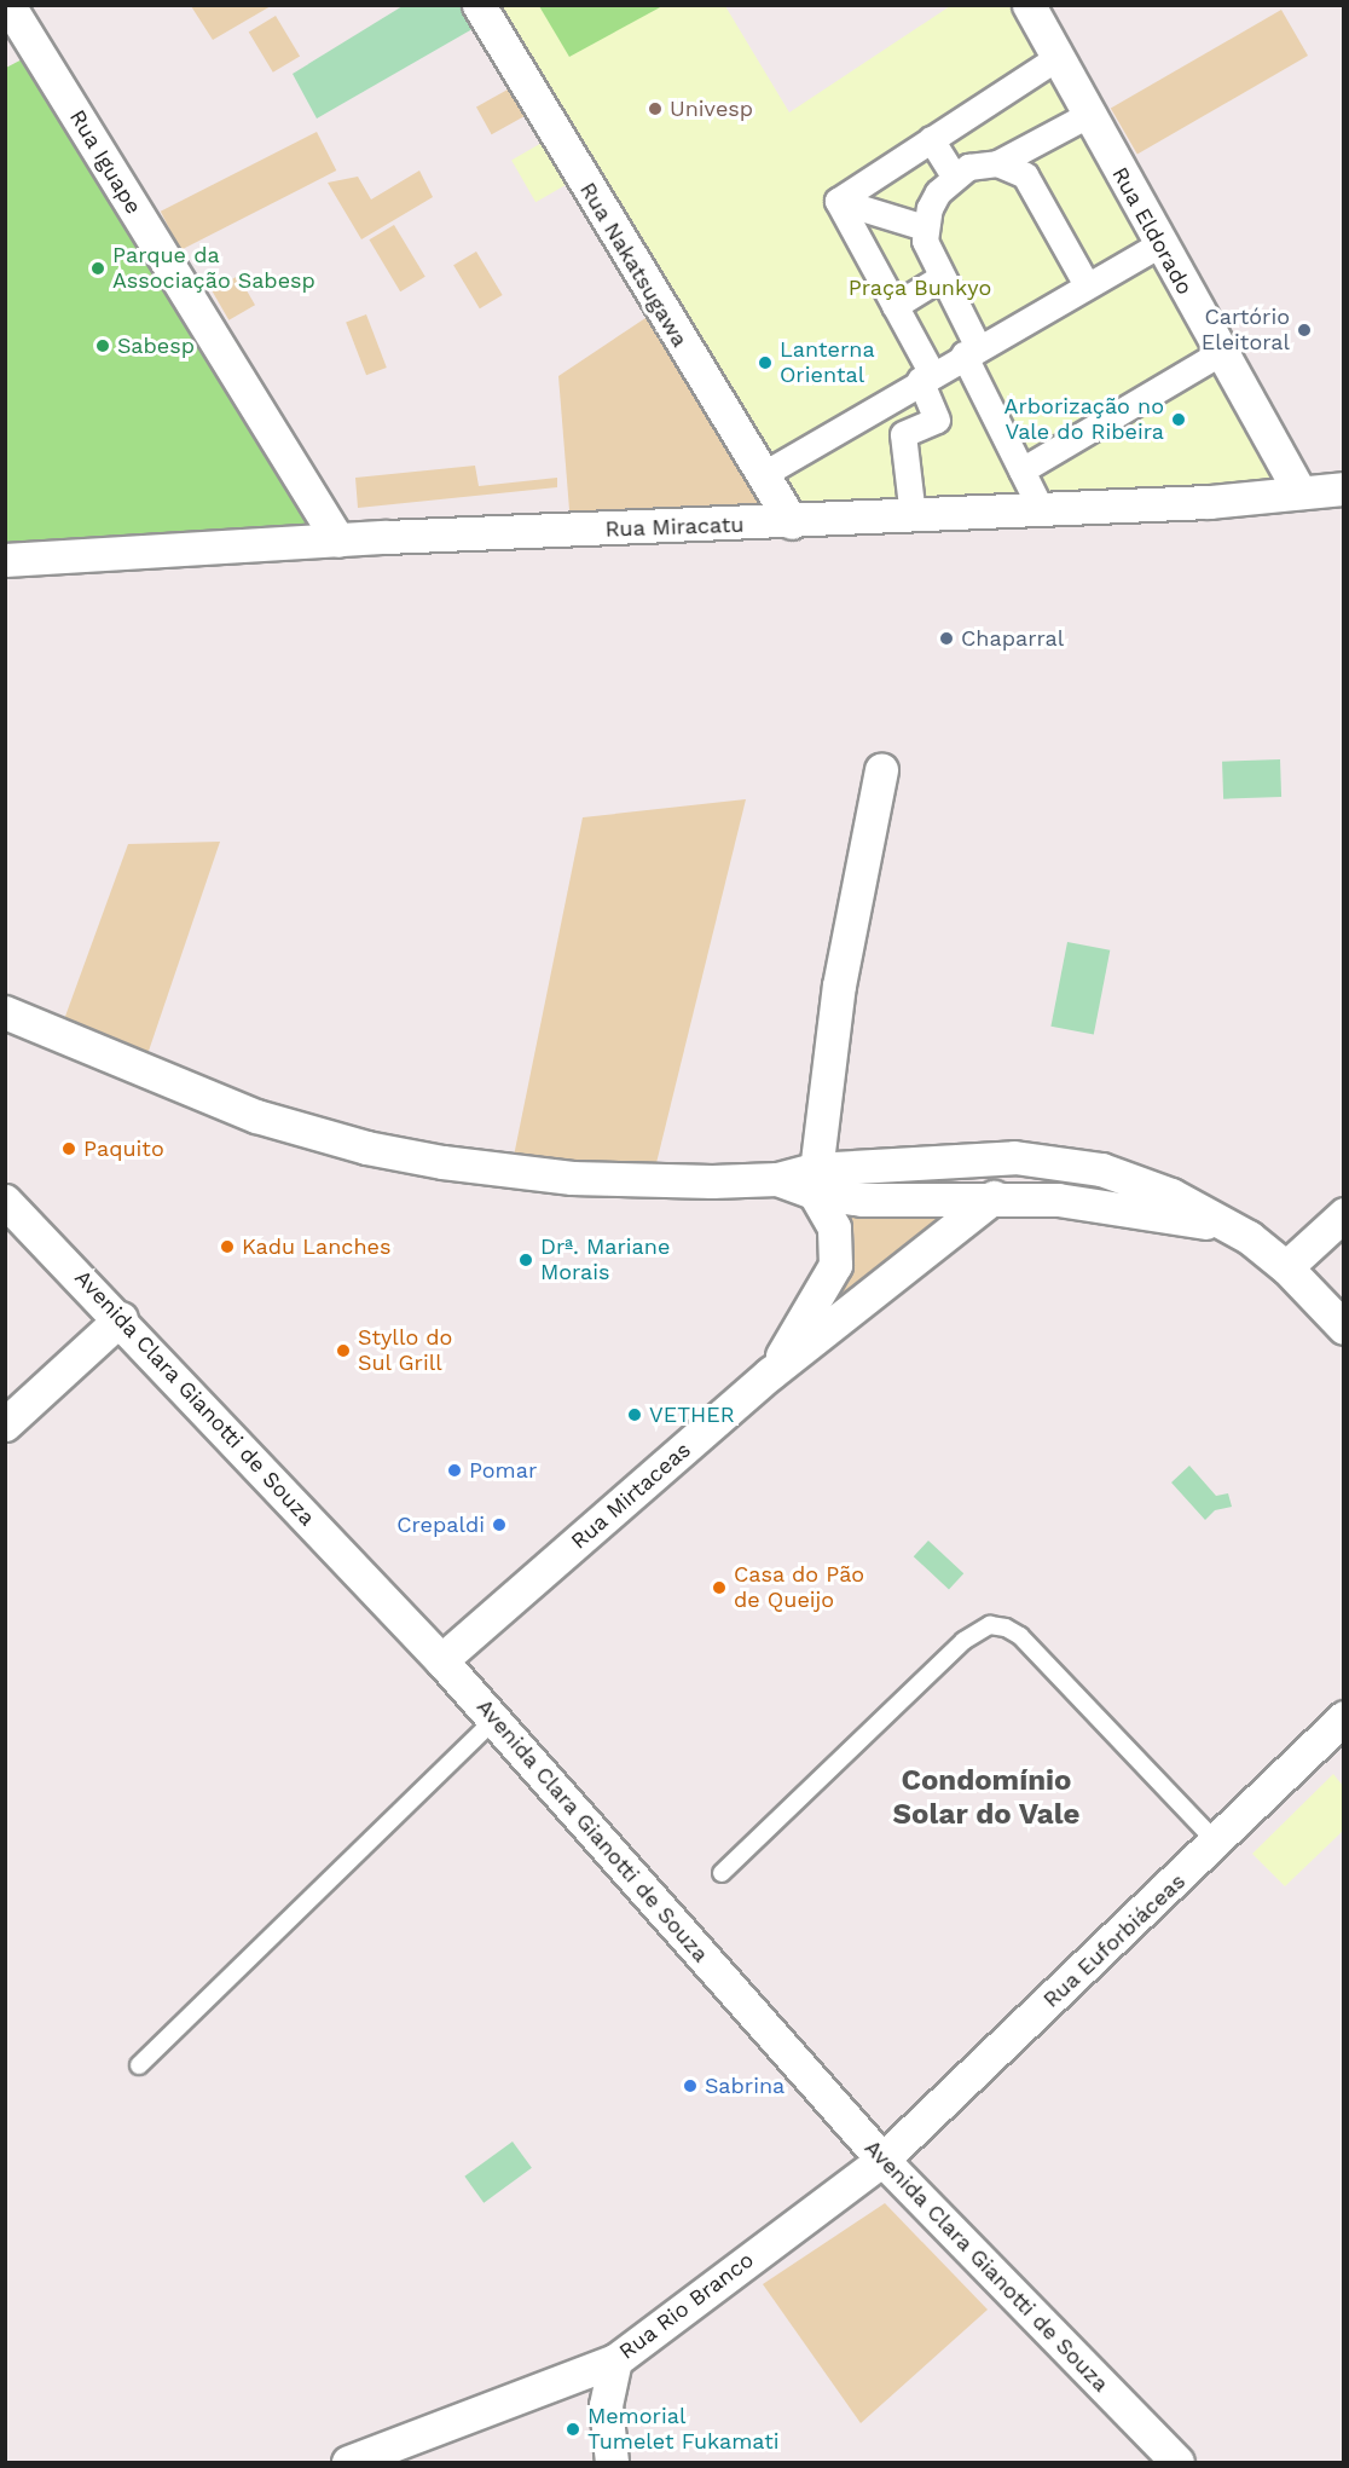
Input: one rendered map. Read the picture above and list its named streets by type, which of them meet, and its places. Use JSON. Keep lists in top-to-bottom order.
{
  "streets": {
    "street": [
      "Rua Iguape",
      "Rua Eldorado",
      "Rua Nakatsugawa",
      "Rua Miracatu",
      "Avenida Clara Gianotti de Souza",
      "Rua Mirtaceas",
      "Rua Euforbiáceas",
      "Rua Rio Branco"
    ]
  },
  "crossings": [
    ["Rua Iguape", "Rua Miracatu"],
    ["Rua Eldorado", "Rua Miracatu"],
    ["Rua Nakatsugawa", "Rua Miracatu"],
    ["Avenida Clara Gianotti de Souza", "Rua Mirtaceas"],
    ["Avenida Clara Gianotti de Souza", "Rua Euforbiáceas"],
    ["Avenida Clara Gianotti de Souza", "Rua Rio Branco"],
    ["Rua Euforbiáceas", "Rua Rio Branco"]
  ],
  "districts": ["Condomínio Solar do Vale"],
  "parks": ["Praça Bunkyo"],
  "places": [
    "Univesp",
    "Parque da Associação Sabesp",
    "Cartório Eleitoral",
    "Sabesp",
    "Lanterna Oriental",
    "Arborização no Vale do Ribeira",
    "Chaparral",
    "Paquito",
    "Kadu Lanches",
    "Drª. Mariane Morais",
    "Styllo do Sul Grill",
    "VETHER",
    "Pomar",
    "Crepaldi",
    "Casa do Pão de Queijo",
    "Sabrina",
    "Memorial Tumelet Fukamati"
  ]
}
